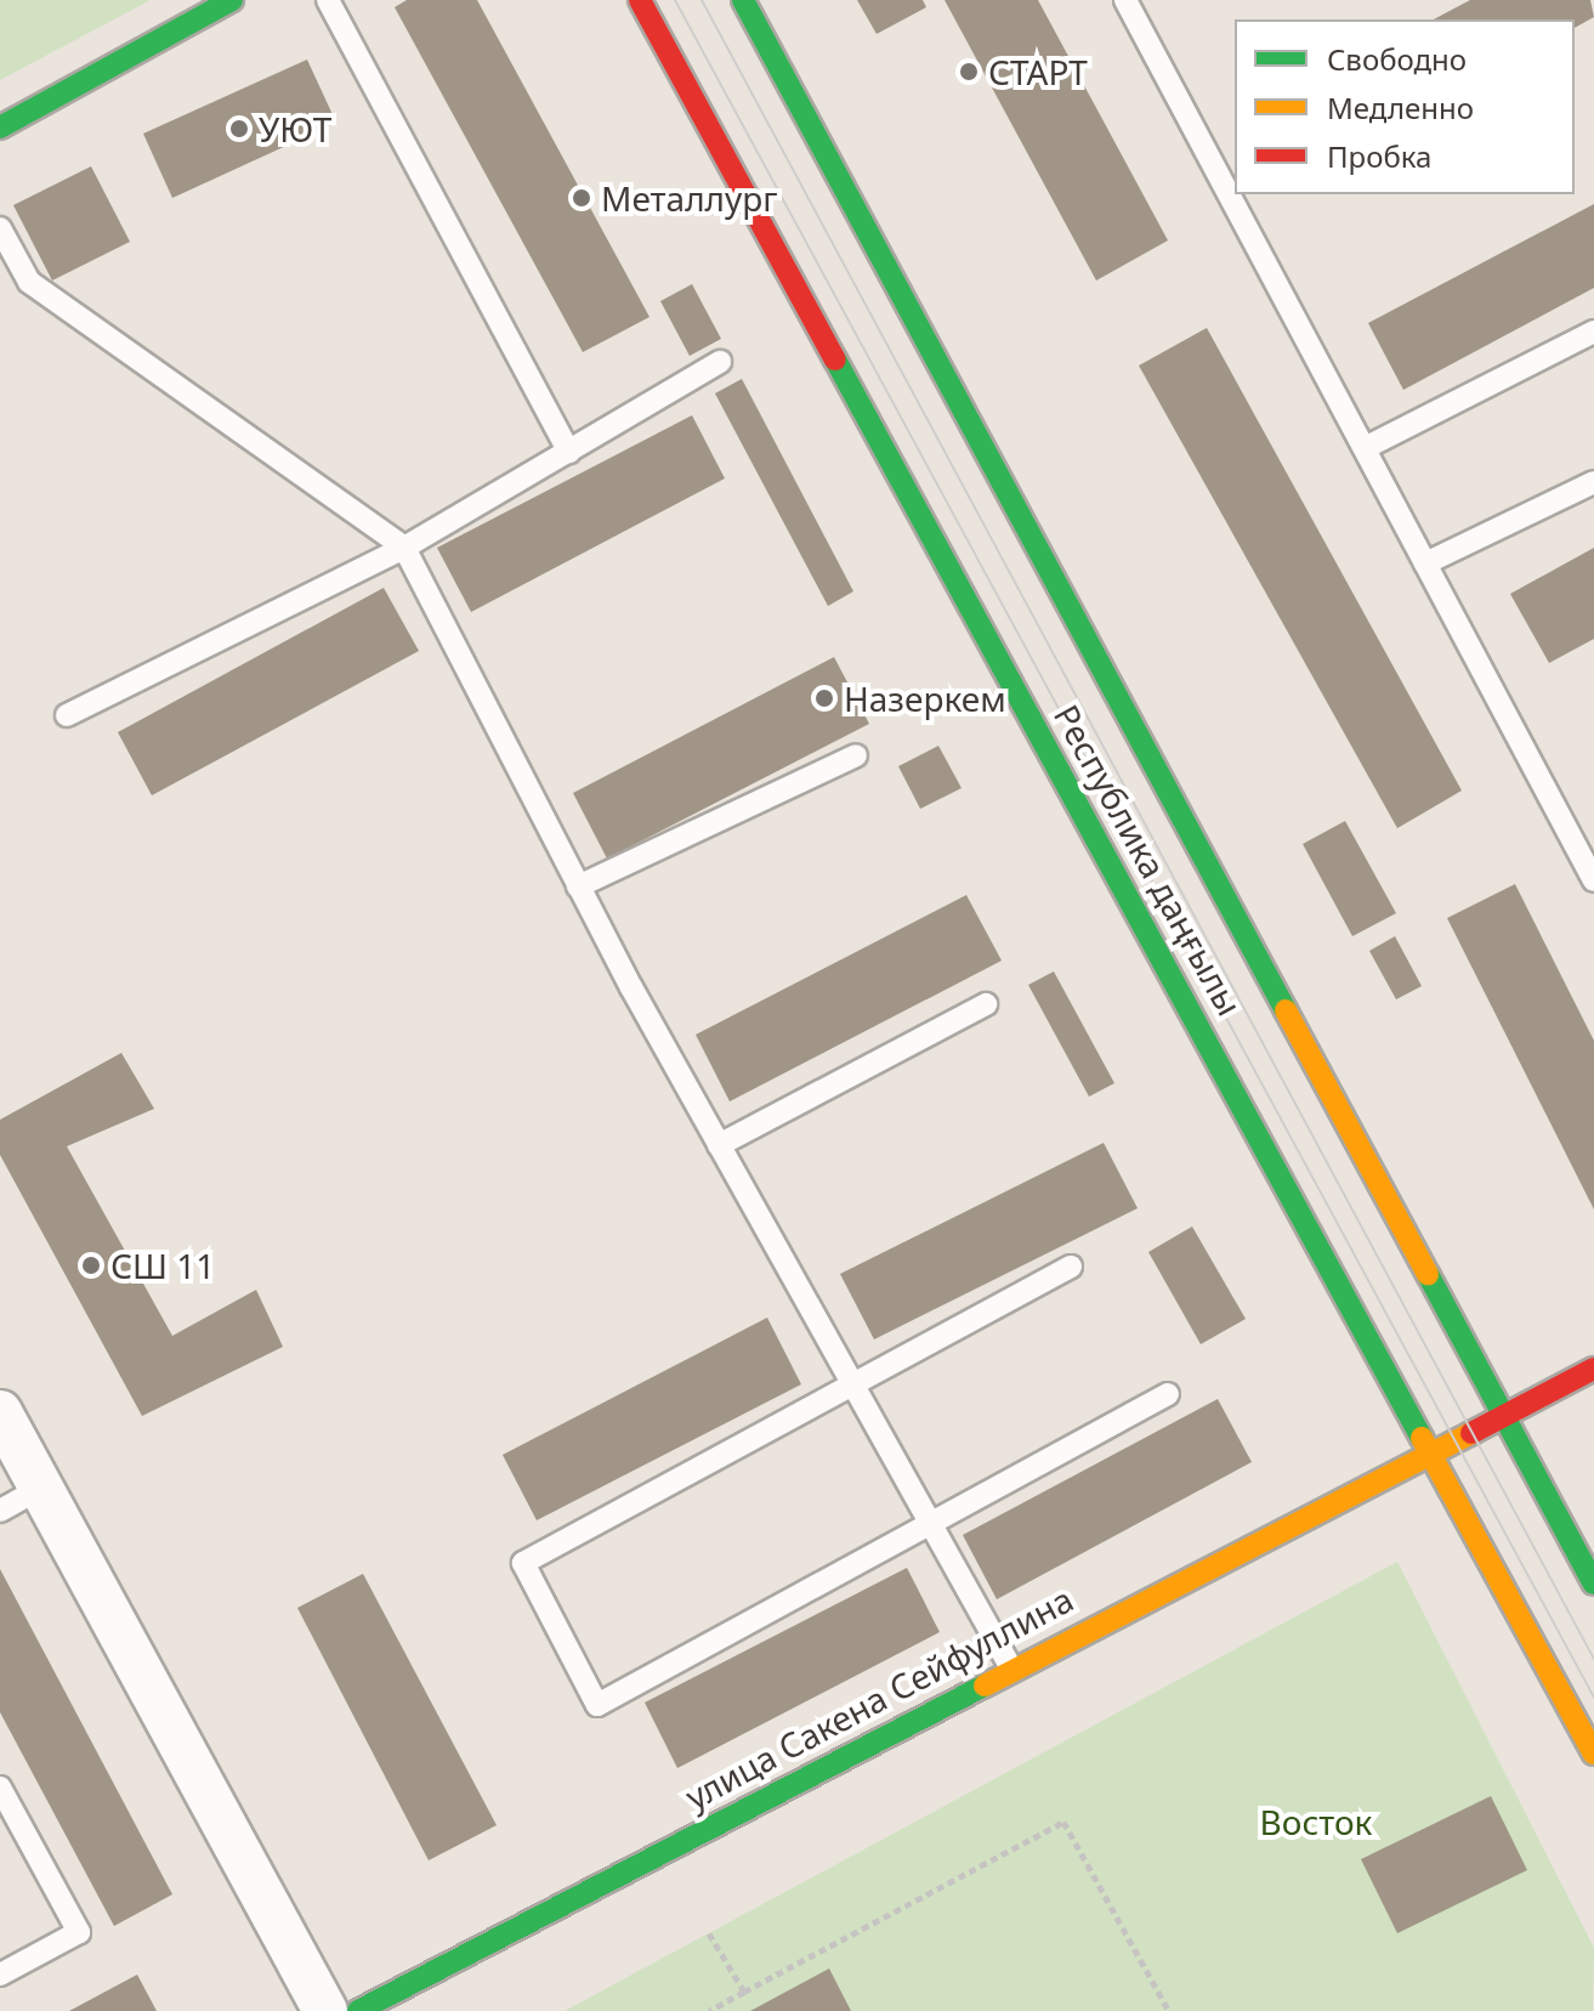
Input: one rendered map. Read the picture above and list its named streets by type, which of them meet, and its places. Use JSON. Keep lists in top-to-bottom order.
{
  "streets": {
    "main road": ["Республика даңғылы", "улица Сакена Сейфуллина"]
  },
  "crossings": [
    ["Республика даңғылы", "улица Сакена Сейфуллина"]
  ],
  "parks": ["Восток"],
  "places": [
    "СТАРТ",
    "УЮТ",
    "Металлург",
    "Назеркем",
    "СШ 11"
  ],
  "legend": ["Свободно", "Медленно", "Пробка"]
}
